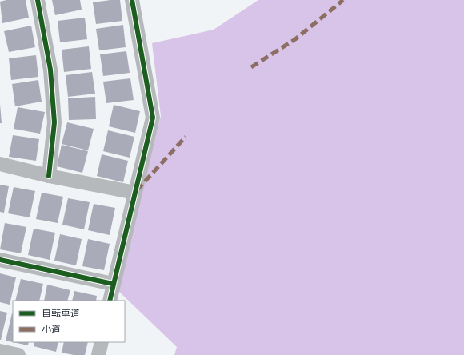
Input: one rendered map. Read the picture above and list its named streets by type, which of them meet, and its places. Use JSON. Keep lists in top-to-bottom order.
{
  "legend": ["自転車道", "小道"]
}
